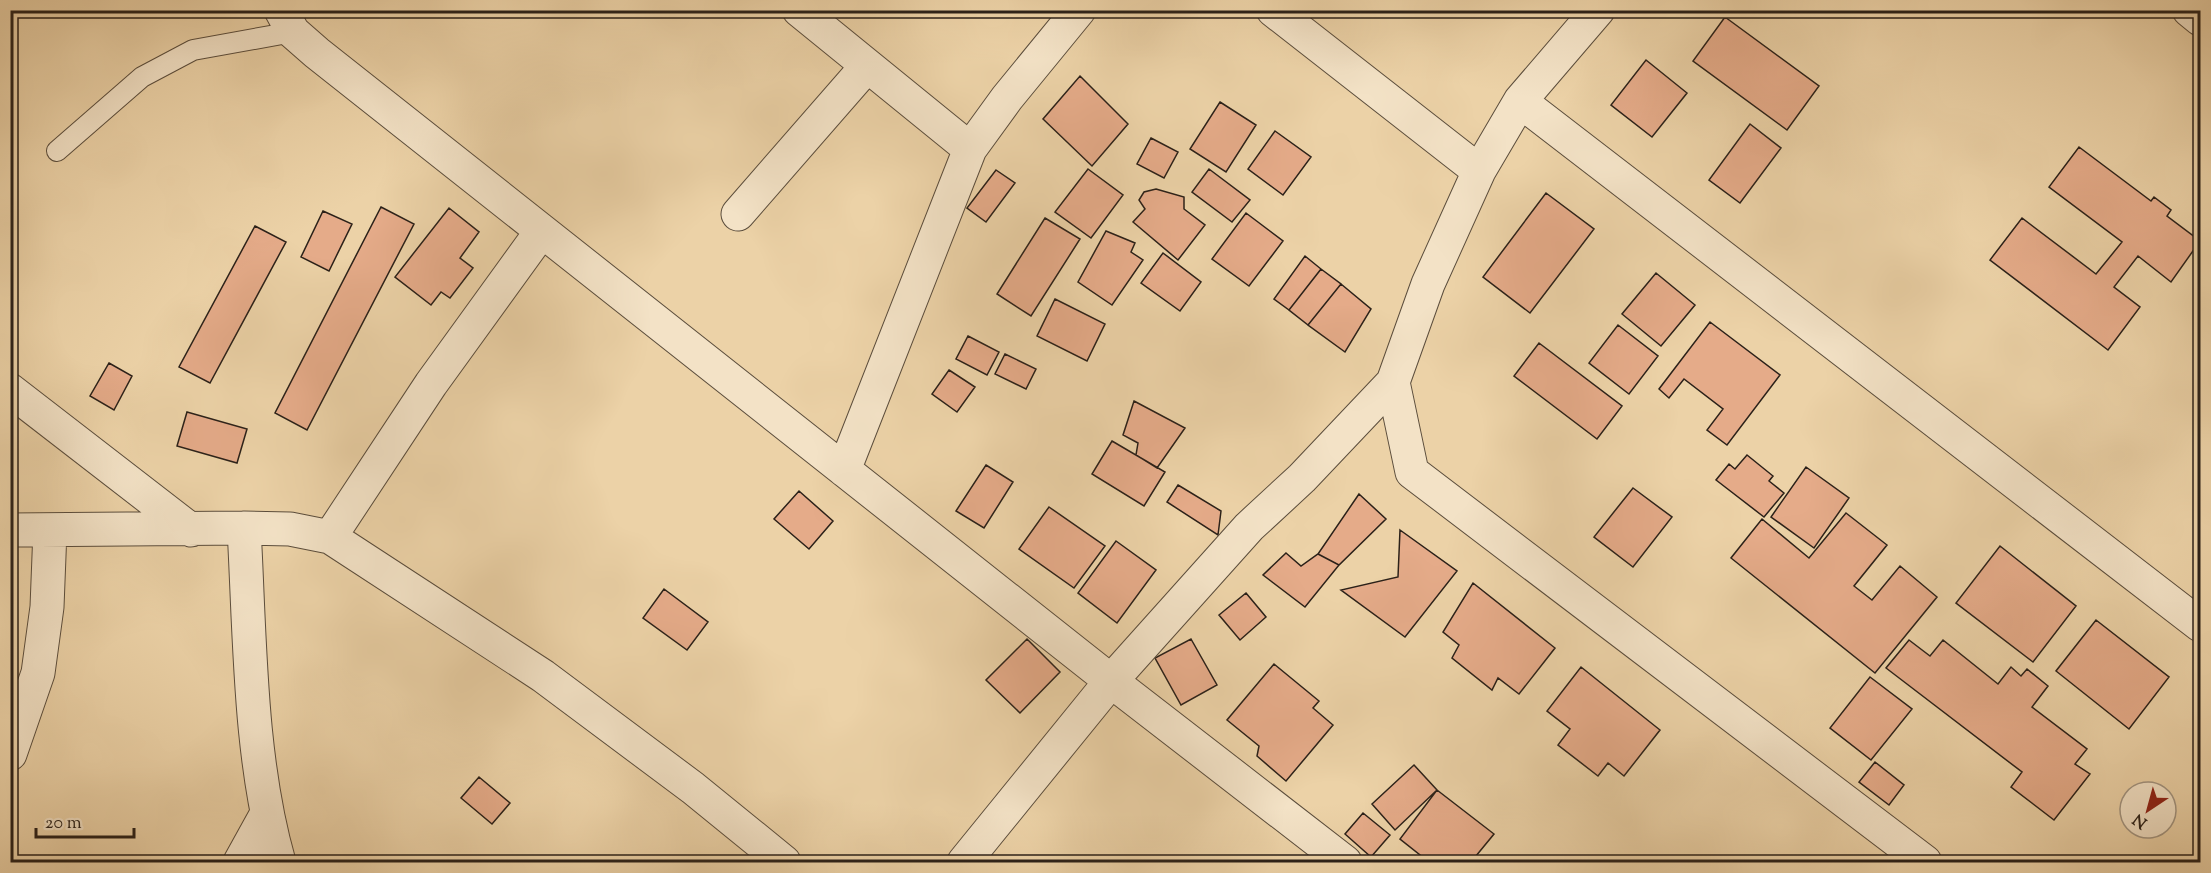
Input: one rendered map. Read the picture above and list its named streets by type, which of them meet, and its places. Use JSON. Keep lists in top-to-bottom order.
{
  "scale_bar": "20 m",
  "north": "bottom left"
}
